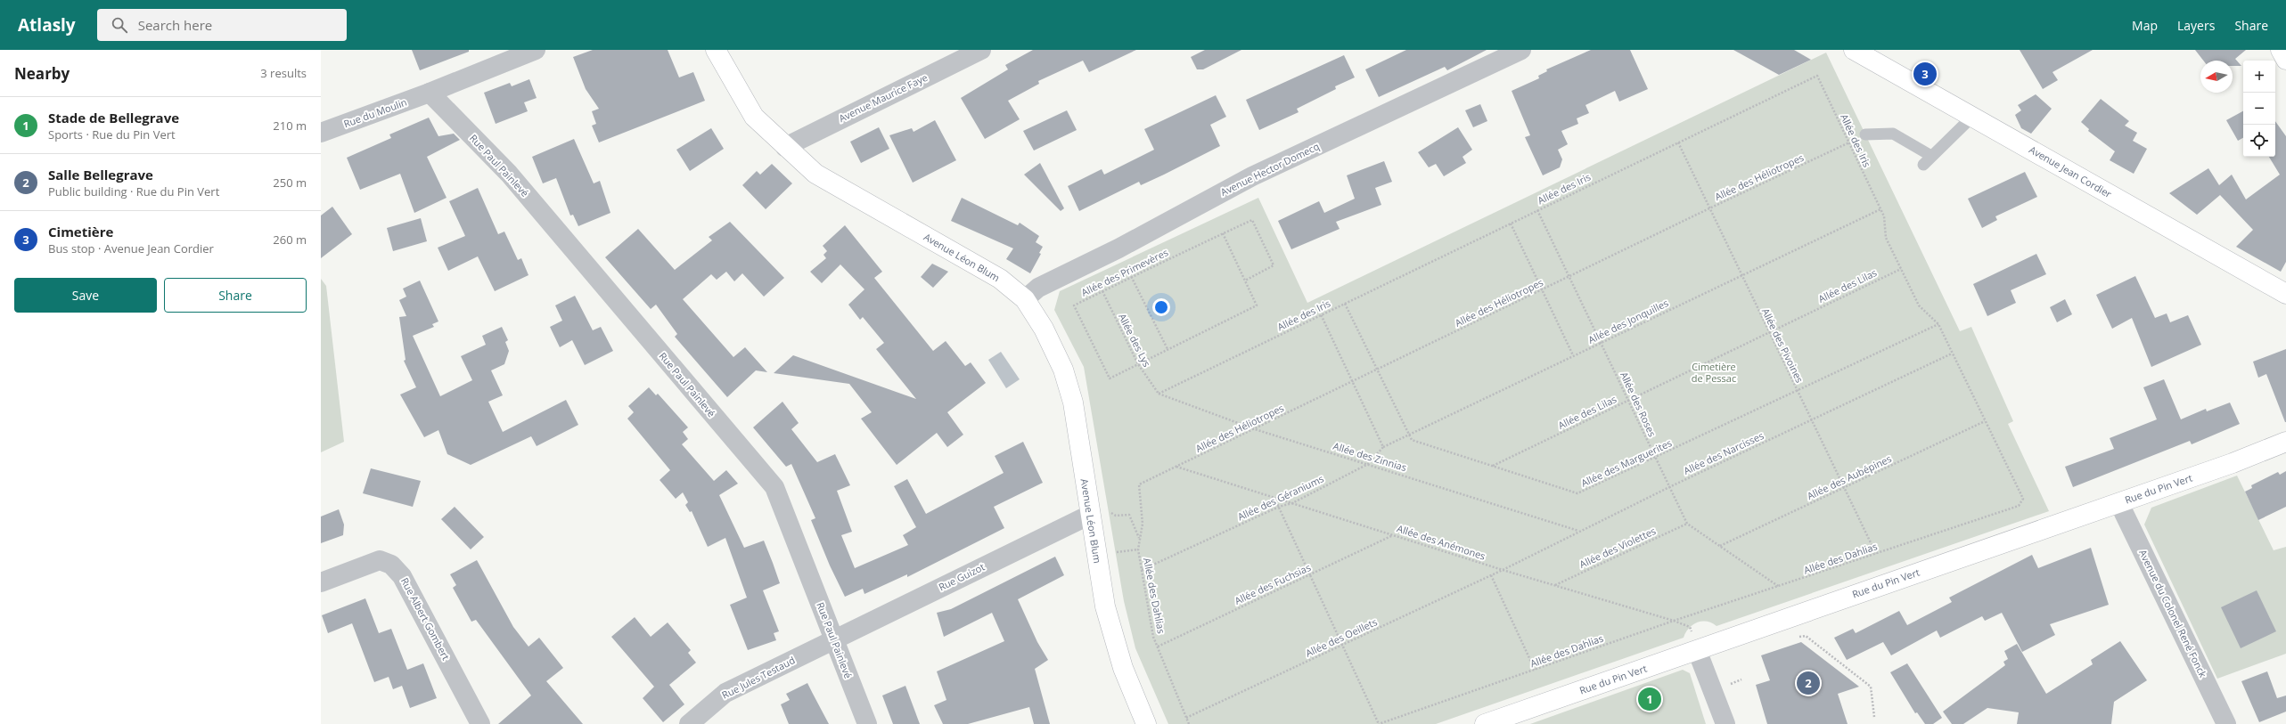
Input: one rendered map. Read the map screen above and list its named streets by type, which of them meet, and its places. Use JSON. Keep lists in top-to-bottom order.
{
  "streets": {
    "street": [
      "Avenue Maurice Faye",
      "Rue du Moulin",
      "Rue Paul Painlevé",
      "Avenue Hector Domecq",
      "Avenue Jean Cordier",
      "Avenue Léon Blum",
      "Rue du Pin Vert",
      "Rue Guizot",
      "Avenue du Colonel René Fonck",
      "Rue Albert Gombert",
      "Rue Jules Testaud"
    ],
    "path": [
      "Allée des Iris",
      "Allée des Héliotropes",
      "Allée des Primevères",
      "Allée des Lilas",
      "Allée des Jonquilles",
      "Allée des Lys",
      "Allée des Pivoines",
      "Allée des Roses",
      "Allée des Narcisses",
      "Allée des Zinnias",
      "Allée des Marguerites",
      "Allée des Aubépines",
      "Allée des Géraniums",
      "Allée des Anémones",
      "Allée des Violettes",
      "Allée des Dahlias",
      "Allée des Fuchsias",
      "Allée des Oeillets"
    ]
  },
  "crossings": [
    ["Avenue Maurice Faye", "Avenue Léon Blum"],
    ["Rue du Moulin", "Rue Paul Painlevé"],
    ["Allée des Iris", "Allée des Héliotropes"],
    ["Allée des Iris", "Allée des Jonquilles"],
    ["Allée des Iris", "Allée des Lys"],
    ["Allée des Iris", "Allée des Pivoines"],
    ["Allée des Iris", "Allée des Roses"],
    ["Allée des Iris", "Allée des Zinnias"],
    ["Allée des Iris", "Allée des Dahlias"],
    ["Rue Paul Painlevé", "Rue Guizot"],
    ["Rue Paul Painlevé", "Rue Jules Testaud"],
    ["Avenue Hector Domecq", "Avenue Léon Blum"],
    ["Allée des Héliotropes", "Allée des Pivoines"],
    ["Allée des Héliotropes", "Allée des Roses"],
    ["Allée des Héliotropes", "Allée des Zinnias"],
    ["Allée des Héliotropes", "Allée des Anémones"],
    ["Allée des Héliotropes", "Allée des Dahlias"],
    ["Avenue Léon Blum", "Rue Guizot"],
    ["Allée des Primevères", "Allée des Lys"],
    ["Allée des Lilas", "Allée des Pivoines"],
    ["Allée des Lilas", "Allée des Roses"],
    ["Allée des Lilas", "Allée des Marguerites"],
    ["Allée des Lilas", "Allée des Dahlias"],
    ["Allée des Jonquilles", "Allée des Pivoines"],
    ["Allée des Jonquilles", "Allée des Roses"],
    ["Allée des Jonquilles", "Allée des Marguerites"],
    ["Allée des Jonquilles", "Allée des Géraniums"],
    ["Allée des Lys", "Allée des Zinnias"],
    ["Allée des Pivoines", "Allée des Narcisses"],
    ["Allée des Pivoines", "Allée des Marguerites"],
    ["Allée des Pivoines", "Allée des Aubépines"],
    ["Allée des Pivoines", "Allée des Dahlias"],
    ["Allée des Roses", "Allée des Narcisses"],
    ["Allée des Roses", "Allée des Marguerites"],
    ["Allée des Roses", "Allée des Aubépines"],
    ["Allée des Roses", "Allée des Violettes"],
    ["Allée des Roses", "Allée des Dahlias"],
    ["Allée des Narcisses", "Allée des Zinnias"],
    ["Allée des Narcisses", "Allée des Anémones"],
    ["Allée des Narcisses", "Allée des Dahlias"],
    ["Allée des Narcisses", "Allée des Oeillets"],
    ["Allée des Zinnias", "Allée des Géraniums"],
    ["Allée des Marguerites", "Allée des Dahlias"],
    ["Allée des Aubépines", "Allée des Dahlias"],
    ["Rue du Pin Vert", "Allée des Anémones"],
    ["Rue du Pin Vert", "Avenue du Colonel René Fonck"],
    ["Allée des Géraniums", "Allée des Anémones"],
    ["Allée des Géraniums", "Allée des Dahlias"],
    ["Allée des Anémones", "Allée des Violettes"],
    ["Allée des Anémones", "Allée des Dahlias"],
    ["Allée des Anémones", "Allée des Fuchsias"],
    ["Allée des Anémones", "Allée des Oeillets"],
    ["Allée des Dahlias", "Allée des Fuchsias"],
    ["Allée des Dahlias", "Allée des Oeillets"],
    ["Rue Guizot", "Rue Jules Testaud"]
  ],
  "parks": ["Cimetière de Pessac"],
  "north": "left",
  "page": {
    "header": "Atlasly",
    "search": "Search here",
    "nav": ["Map", "Layers", "Share"],
    "heading": ["Nearby", "3 results"],
    "map_buttons": ["+", "−"],
    "pins": ["3", "2", "1"],
    "list": [
      {
        "mark": "1",
        "name": "Stade de Bellegrave",
        "note": "Sports · Rue du Pin Vert",
        "value": "210 m"
      },
      {
        "mark": "2",
        "name": "Salle Bellegrave",
        "note": "Public building · Rue du Pin Vert",
        "value": "250 m"
      },
      {
        "mark": "3",
        "name": "Cimetière",
        "note": "Bus stop · Avenue Jean Cordier",
        "value": "260 m"
      }
    ],
    "buttons": ["Save", "Share"]
  }
}
